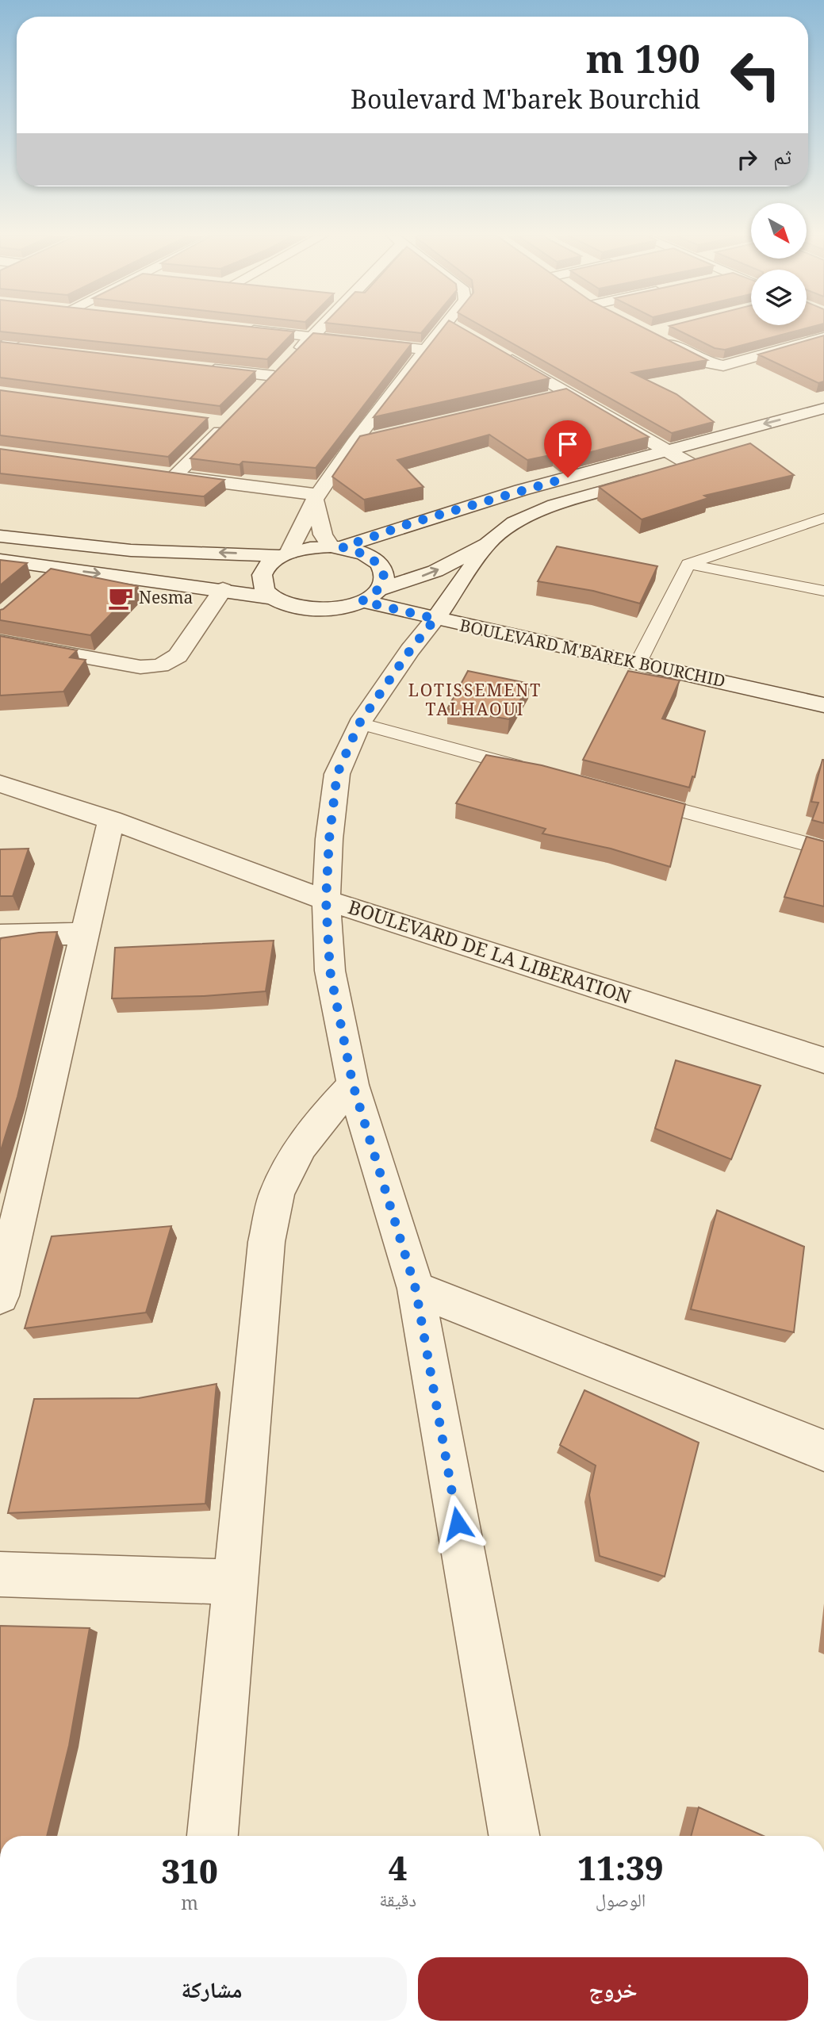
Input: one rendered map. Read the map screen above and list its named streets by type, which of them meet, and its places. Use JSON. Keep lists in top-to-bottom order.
{
  "streets": {
    "street": ["BOULEVARD M'BAREK BOURCHID", "BOULEVARD DE LA LIBERATION"]
  },
  "districts": ["LOTISSEMENT TALHAOUI"],
  "places": {
    "cafe": ["Nesma"]
  },
  "north": "bottom right",
  "page": {
    "turn": ["190 m", "Boulevard M'barek Bourchid"],
    "then": "ثم",
    "eta": [
      "11:39",
      "الوصول",
      "4",
      "دقيقة",
      "310",
      "m"
    ],
    "buttons": ["خروج", "مشاركة"]
  }
}
